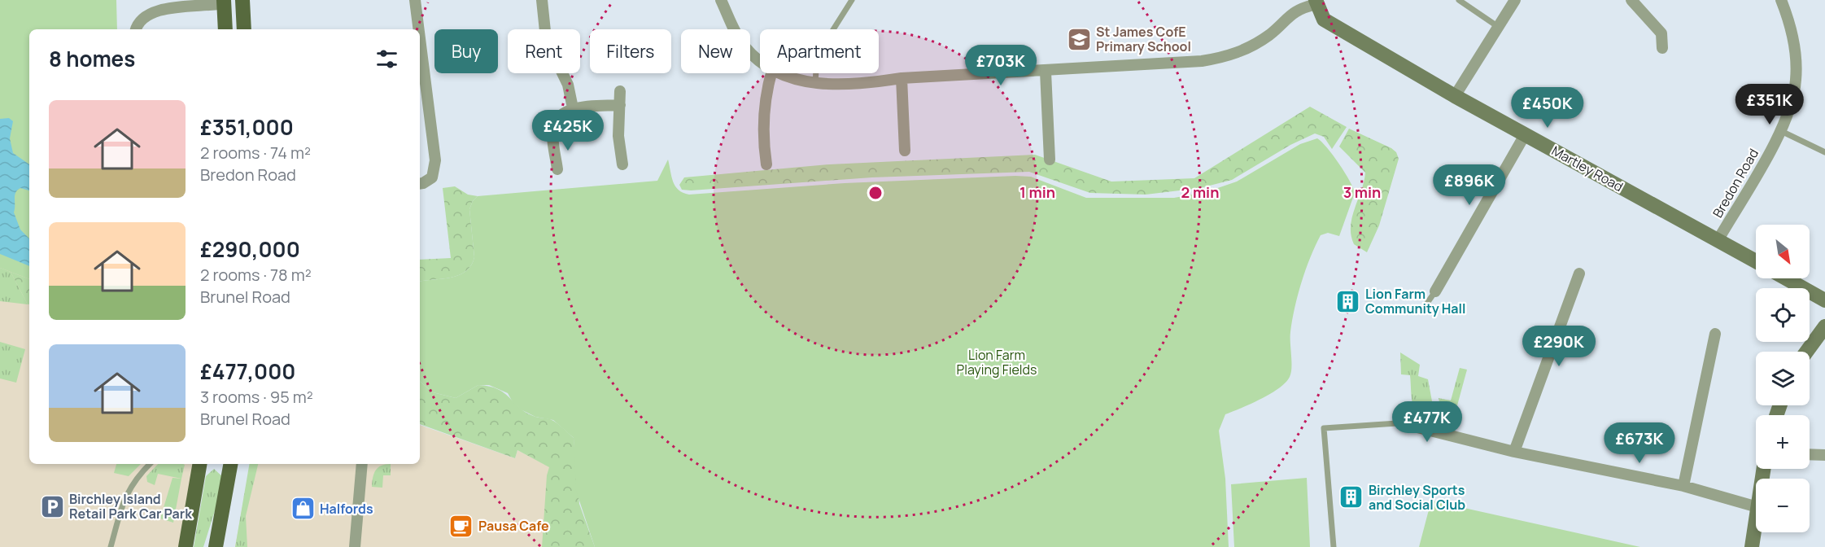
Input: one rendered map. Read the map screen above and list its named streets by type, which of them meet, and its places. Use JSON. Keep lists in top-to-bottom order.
{
  "streets": {
    "street": ["Martley Road", "Bredon Road"]
  },
  "crossings": [
    ["Martley Road", "Bredon Road"]
  ],
  "parks": ["Lion Farm Playing Fields"],
  "places": {
    "school or university": ["St James CofE Primary School"],
    "building": ["Lion Farm Community Hall", "Birchley Sports and Social Club"],
    "parking": ["Birchley Island Retail Park Car Park"],
    "shop": ["Halfords"],
    "cafe": ["Pausa Cafe"]
  },
  "north": "bottom right",
  "page": {
    "chip": [
      "Buy",
      "Rent",
      "Filters",
      "New",
      "Apartment"
    ],
    "heading": "8 homes",
    "price": [
      "£703K",
      "£351K",
      "£450K",
      "£425K",
      "£896K",
      "£290K",
      "£477K",
      "£673K"
    ],
    "list": [
      {
        "name": "£351,000",
        "note": "2 rooms · 74 m² · Bredon Road"
      },
      {
        "name": "£290,000",
        "note": "2 rooms · 78 m² · Brunel Road"
      },
      {
        "name": "£477,000",
        "note": "3 rooms · 95 m² · Brunel Road"
      }
    ],
    "map_buttons": ["+", "−"]
  },
  "rings": ["1 min", "2 min", "3 min"]
}
